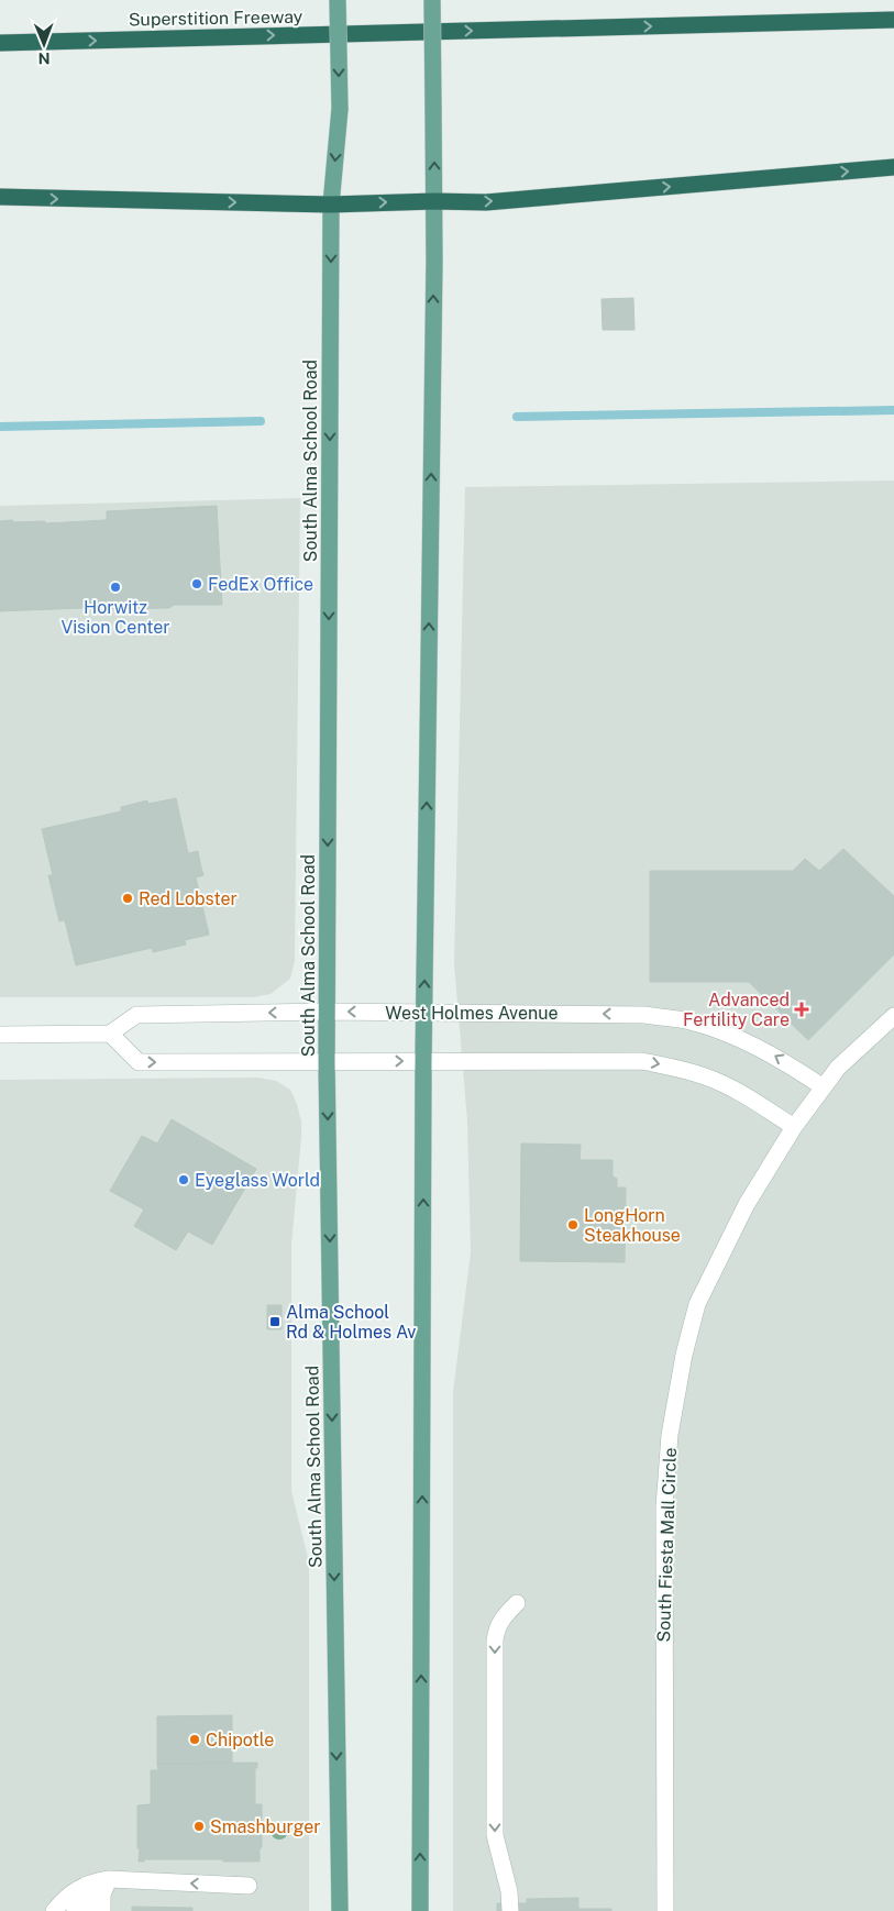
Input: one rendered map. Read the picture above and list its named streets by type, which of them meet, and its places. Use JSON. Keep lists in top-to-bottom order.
{
  "streets": {
    "highway": ["Superstition Freeway"],
    "main road": ["South Alma School Road"],
    "street": ["West Holmes Avenue", "South Fiesta Mall Circle"]
  },
  "crossings": [
    ["South Alma School Road", "West Holmes Avenue"],
    ["West Holmes Avenue", "South Fiesta Mall Circle"]
  ],
  "one_way": ["Superstition Freeway"],
  "places": {
    "other": [
      "FedEx Office",
      "Horwitz Vision Center",
      "Red Lobster",
      "Eyeglass World",
      "LongHorn Steakhouse",
      "Chipotle",
      "Smashburger"
    ],
    "health": ["Advanced Fertility Care"],
    "transit": ["Alma School Rd & Holmes Av"]
  },
  "north": "bottom"
}
